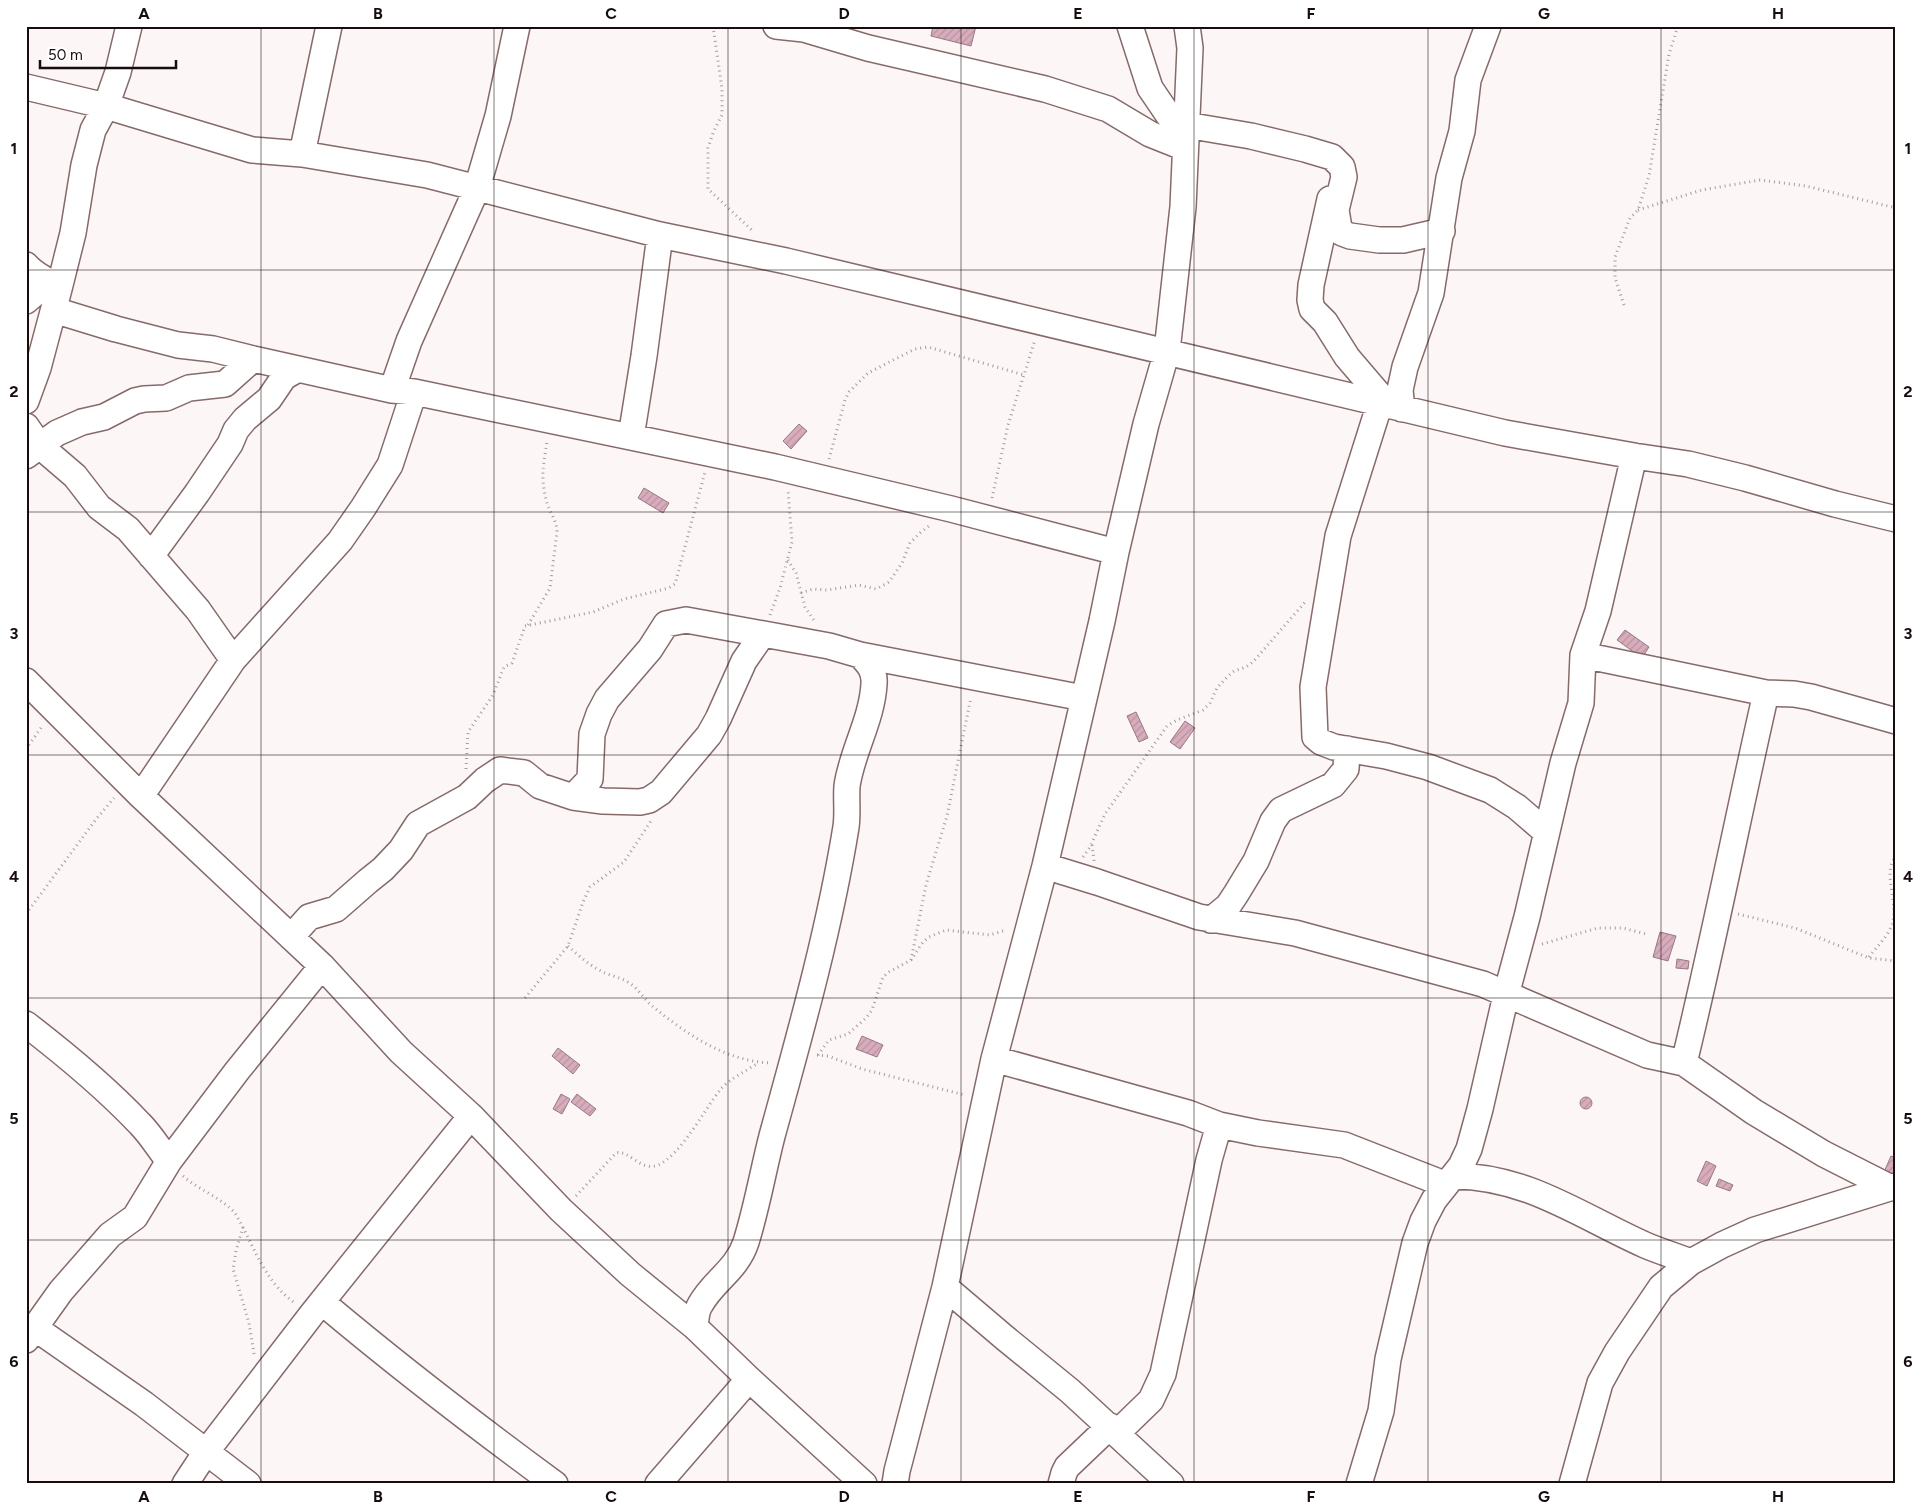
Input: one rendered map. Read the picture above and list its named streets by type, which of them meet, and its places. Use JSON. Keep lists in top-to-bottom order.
{
  "scale_bar": "50 m",
  "grid": {
    "columns": [
      "A",
      "B",
      "C",
      "D",
      "E",
      "F",
      "G",
      "H"
    ],
    "rows": [
      "1",
      "2",
      "3",
      "4",
      "5",
      "6"
    ]
  }
}
